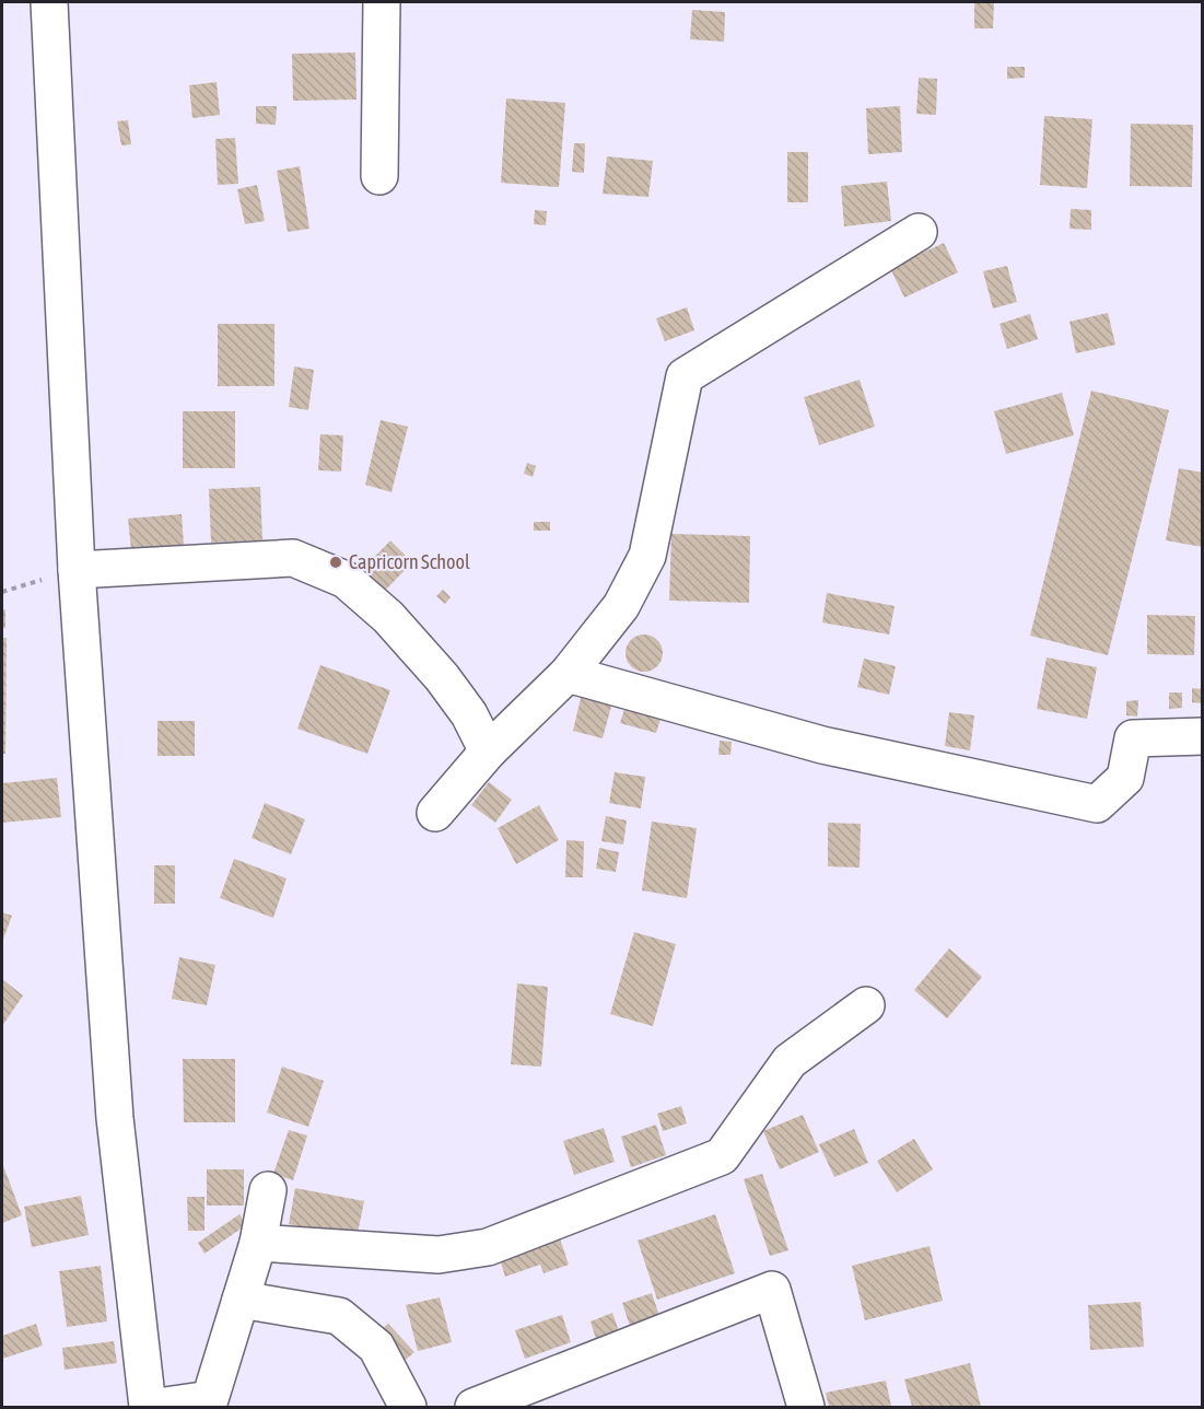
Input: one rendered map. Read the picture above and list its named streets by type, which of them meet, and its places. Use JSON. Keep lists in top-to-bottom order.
{
  "places": ["Capricorn School"]
}
